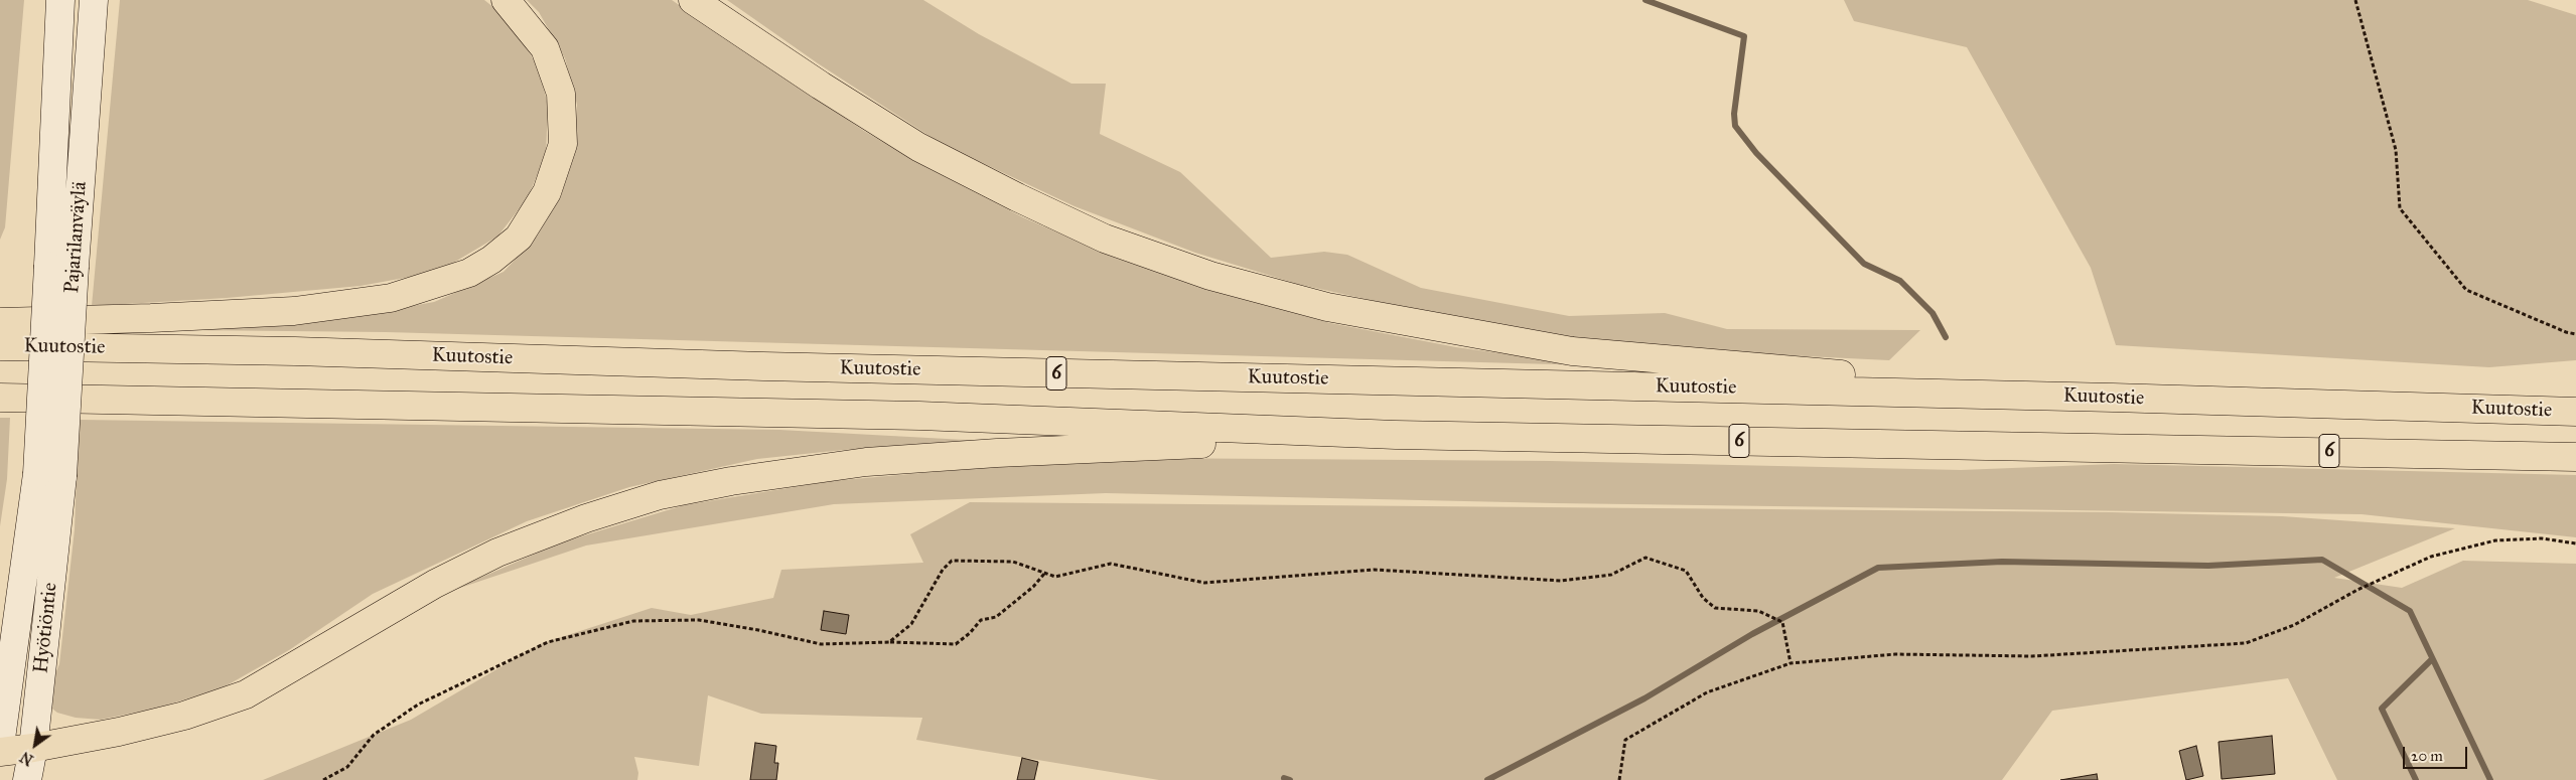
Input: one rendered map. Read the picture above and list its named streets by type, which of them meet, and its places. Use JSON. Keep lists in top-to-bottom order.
{
  "streets": {
    "highway": ["Kuutostie", "6"],
    "main road": ["Pajarilanväylä", "Hyötiöntie"]
  },
  "crossings": [
    ["Pajarilanväylä", "Hyötiöntie"]
  ],
  "scale_bar": "20 m",
  "north": "bottom left"
}
